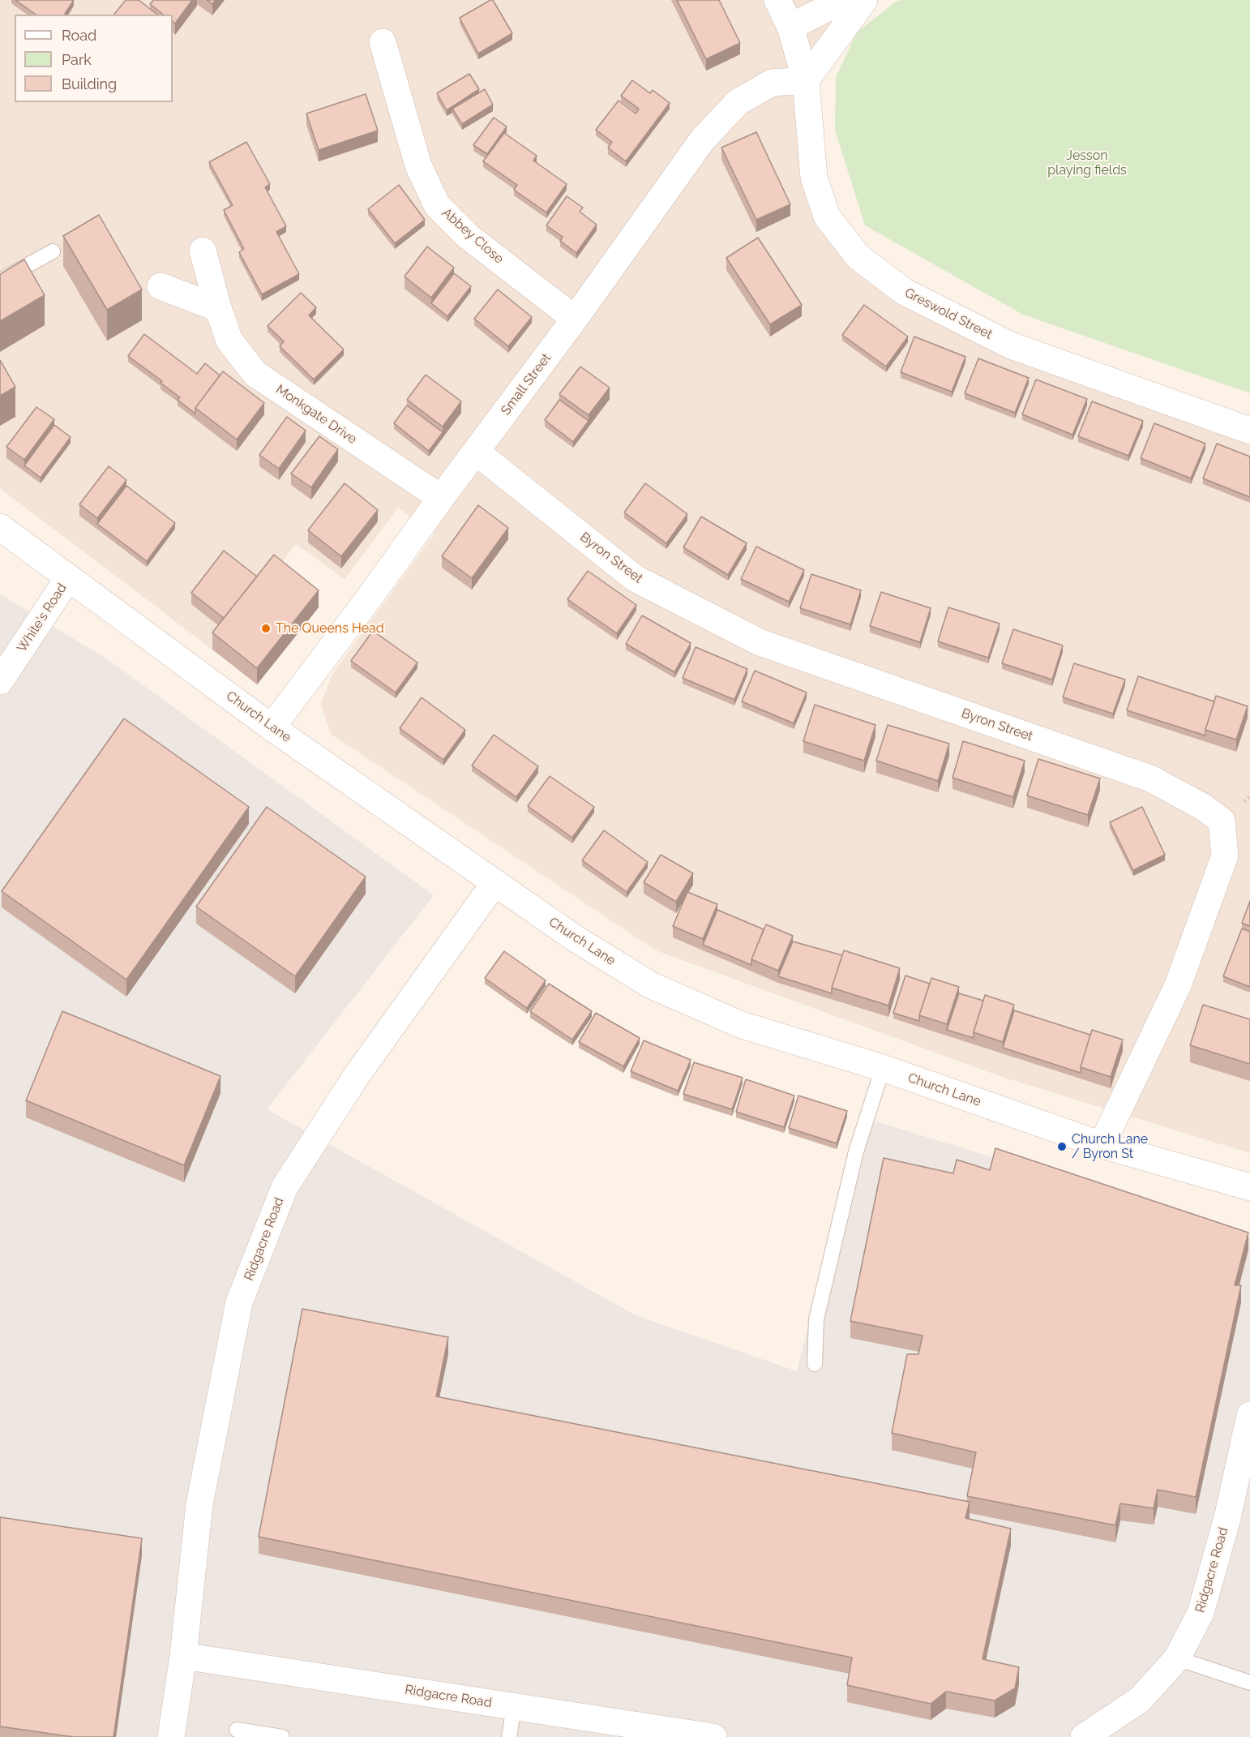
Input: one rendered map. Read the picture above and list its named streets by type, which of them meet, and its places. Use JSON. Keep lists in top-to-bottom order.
{
  "streets": {
    "street": [
      "Abbey Close",
      "Greswold Street",
      "Small Street",
      "Monkgate Drive",
      "Byron Street",
      "White's Road",
      "Church Lane",
      "Ridgacre Road"
    ]
  },
  "crossings": [
    ["Abbey Close", "Small Street"],
    ["Greswold Street", "Small Street"],
    ["Small Street", "Monkgate Drive"],
    ["Small Street", "Byron Street"],
    ["Small Street", "Church Lane"],
    ["Byron Street", "Church Lane"],
    ["White's Road", "Church Lane"],
    ["Church Lane", "Ridgacre Road"]
  ],
  "parks": ["Jesson playing fields"],
  "places": ["The Queens Head", "Church Lane / Byron St"],
  "legend": ["Road", "Park", "Building"]
}
